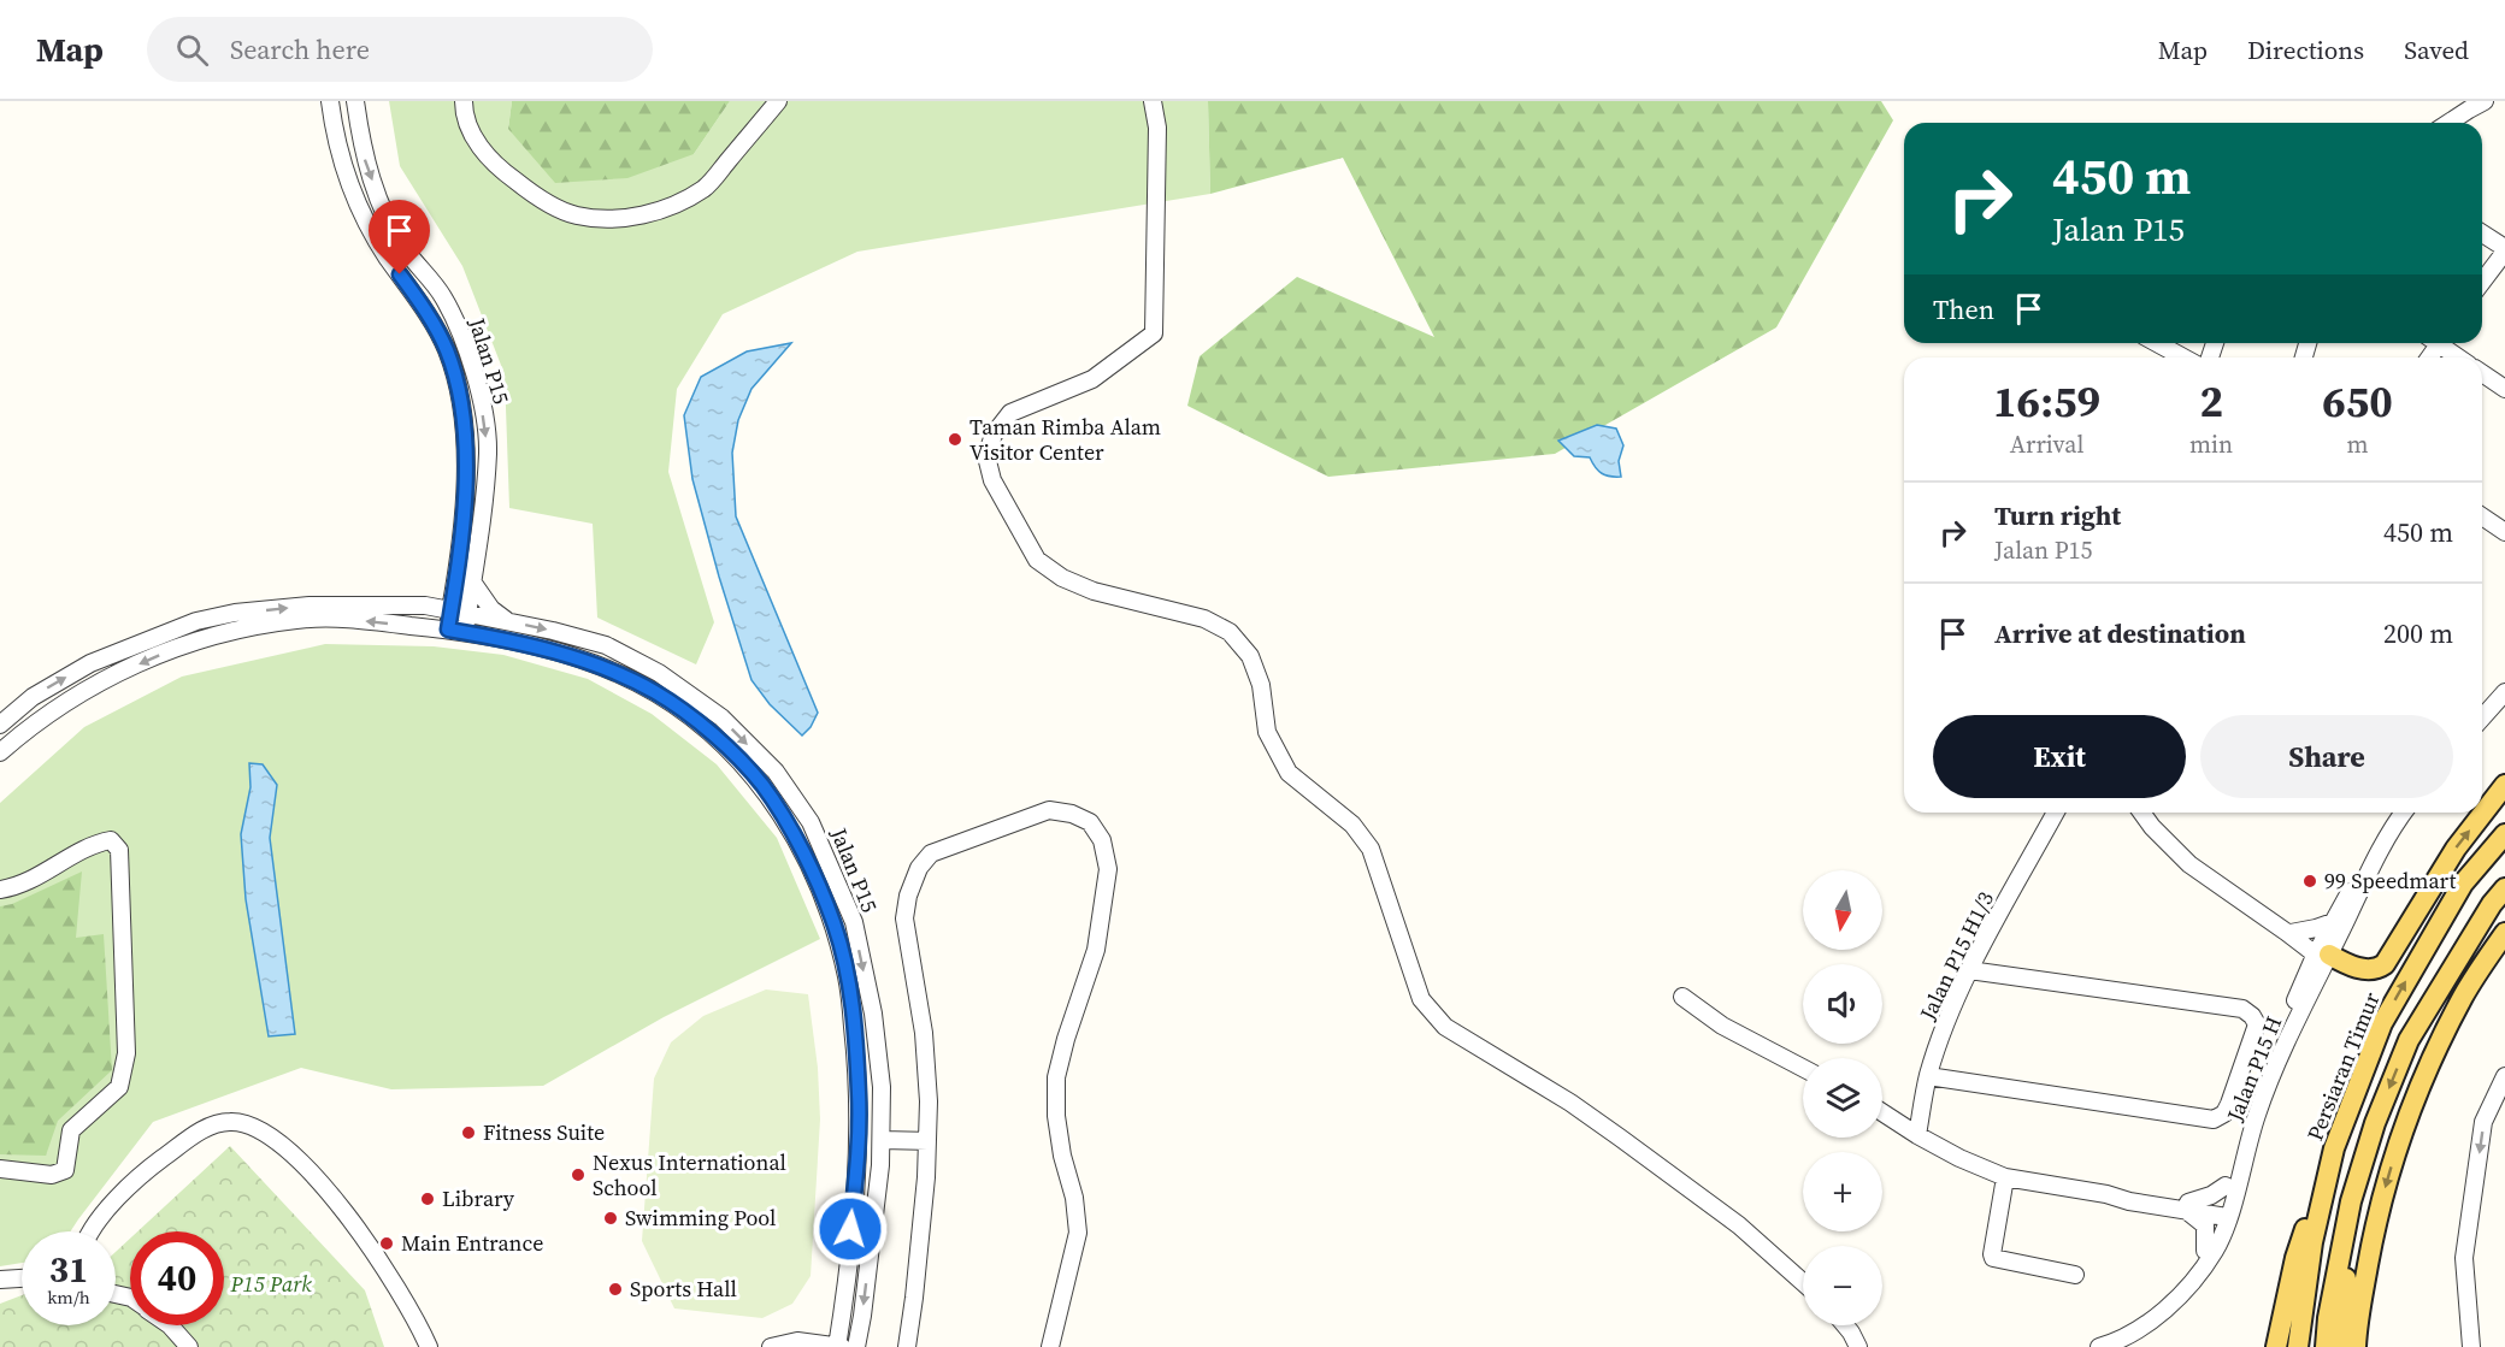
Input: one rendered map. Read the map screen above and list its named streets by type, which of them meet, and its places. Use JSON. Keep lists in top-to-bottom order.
{
  "streets": {
    "main road": ["Persiaran Timur"],
    "street": ["Jalan P15", "Jalan P15 H1/3", "Jalan P15 H"]
  },
  "parks": ["P15 Park"],
  "places": [
    "Taman Rimba Alam Visitor Center",
    "99 Speedmart",
    "Fitness Suite",
    "Nexus International School",
    "Library",
    "Swimming Pool",
    "Main Entrance",
    "Sports Hall"
  ],
  "north": "bottom",
  "page": {
    "header": "Map",
    "search": "Search here",
    "nav": ["Map", "Directions", "Saved"],
    "turn": ["450 m", "Jalan P15"],
    "then": "Then",
    "eta": [
      "16:59",
      "Arrival",
      "2",
      "min",
      "650",
      "m"
    ],
    "list": [
      {
        "name": "Turn right",
        "note": "Jalan P15",
        "value": "450 m"
      },
      {
        "name": "Arrive at destination",
        "value": "200 m"
      }
    ],
    "buttons": ["Exit", "Share"],
    "map_buttons": ["+", "−"],
    "speed": "31 km/h",
    "limit": "40"
  }
}
